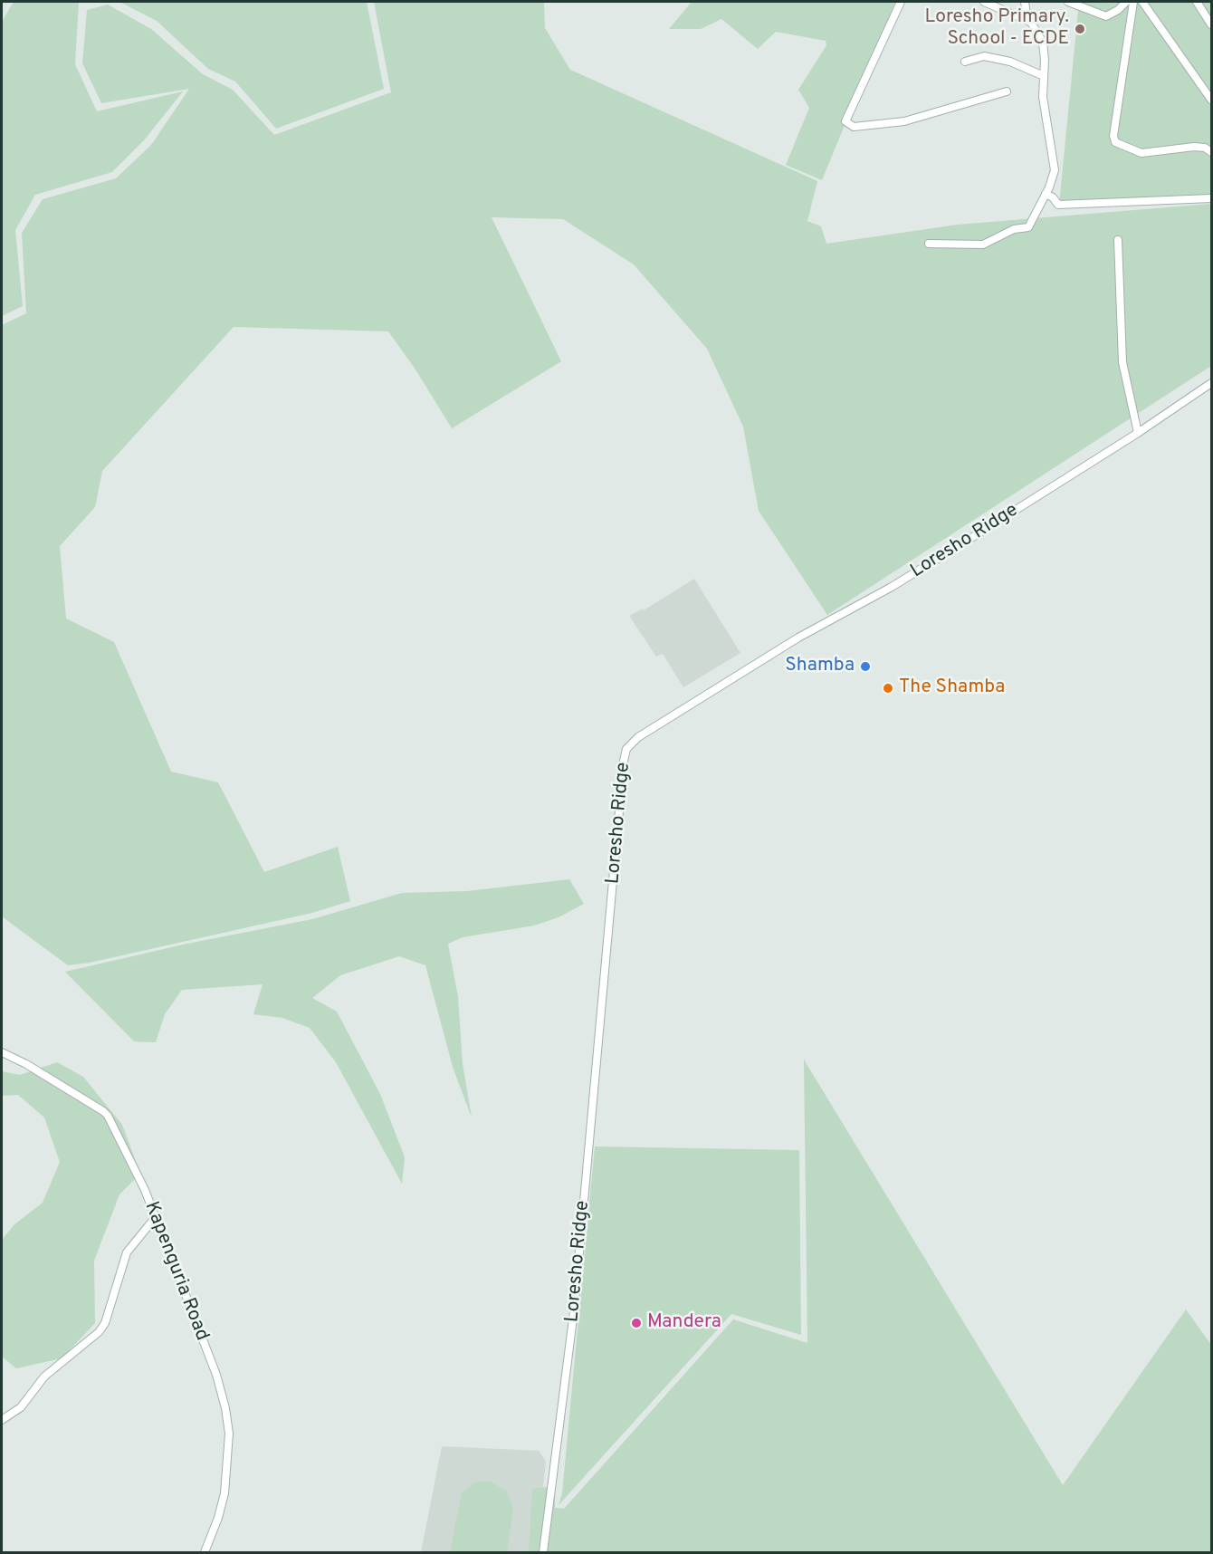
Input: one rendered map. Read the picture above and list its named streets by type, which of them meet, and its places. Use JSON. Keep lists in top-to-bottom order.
{
  "streets": {
    "street": ["Loresho Ridge", "Kapenguria Road"]
  },
  "places": [
    "Loresho Primary. School - ECDE",
    "Shamba",
    "The Shamba",
    "Mandera"
  ]
}
